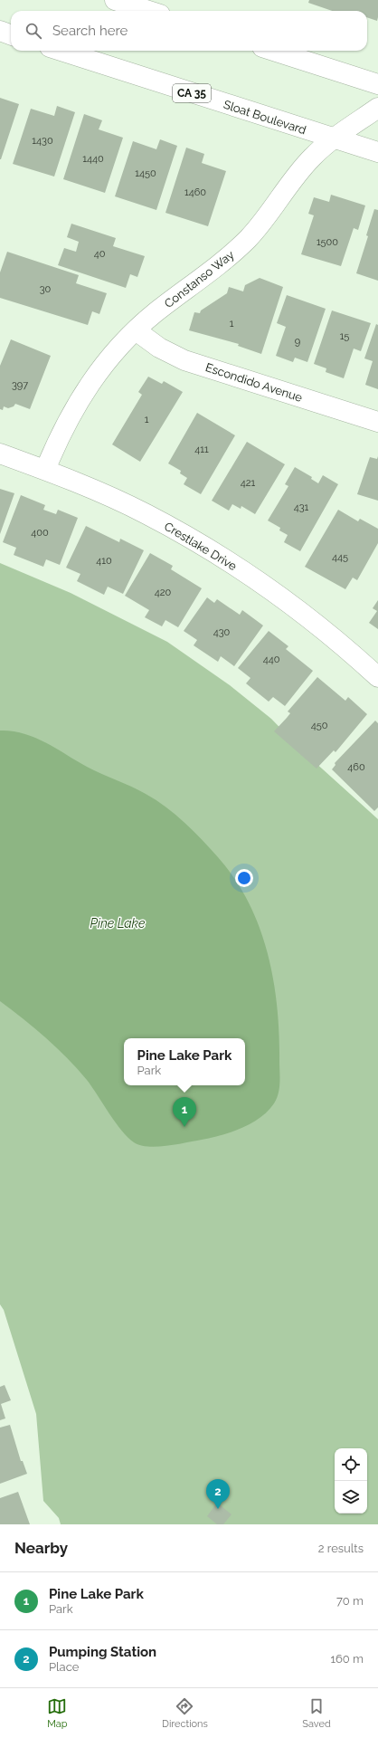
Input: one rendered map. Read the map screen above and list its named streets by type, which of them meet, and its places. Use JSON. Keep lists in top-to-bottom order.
{
  "streets": {
    "street": [
      "CA 35",
      "Sloat Boulevard",
      "Constanso Way",
      "Escondido Avenue",
      "Crestlake Drive"
    ]
  },
  "crossings": [
    ["Sloat Boulevard", "Constanso Way"],
    ["Constanso Way", "Escondido Avenue"],
    ["Constanso Way", "Crestlake Drive"]
  ],
  "water": ["Pine Lake"],
  "house_numbers": [
    "1430",
    "1440",
    "1450",
    "1460",
    "1500",
    "40",
    "30",
    "1",
    "15",
    "9",
    "397",
    "1",
    "411",
    "421",
    "431",
    "400",
    "445",
    "410",
    "420",
    "430",
    "440",
    "450",
    "460"
  ],
  "page": {
    "search": "Search here",
    "popup": ["Pine Lake Park", "Park"],
    "pins": ["1", "2"],
    "heading": ["Nearby", "2 results"],
    "list": [
      {
        "mark": "1",
        "name": "Pine Lake Park",
        "note": "Park",
        "value": "70 m"
      },
      {
        "mark": "2",
        "name": "Pumping Station",
        "note": "Place",
        "value": "160 m"
      }
    ],
    "nav": ["Map", "Directions", "Saved"]
  }
}
